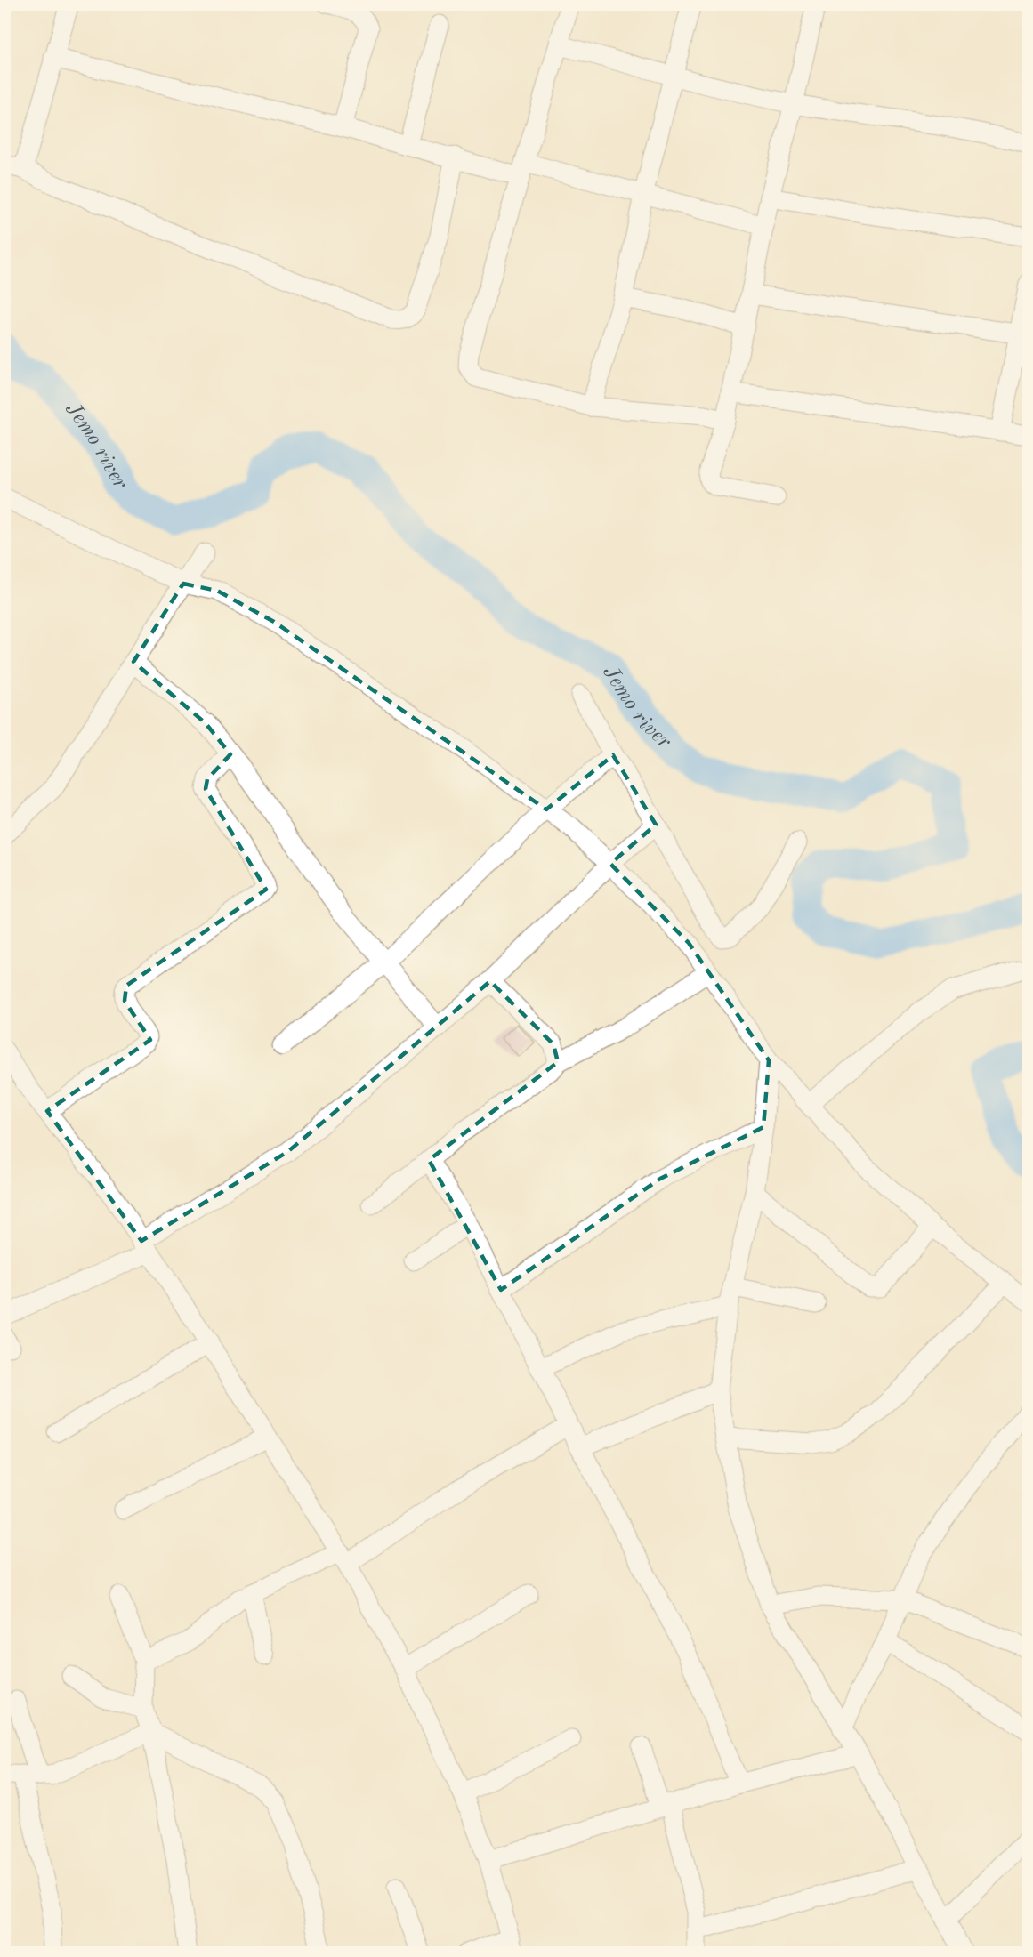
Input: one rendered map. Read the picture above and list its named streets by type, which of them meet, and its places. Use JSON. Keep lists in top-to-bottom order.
{
  "water": ["Jemo river"]
}
